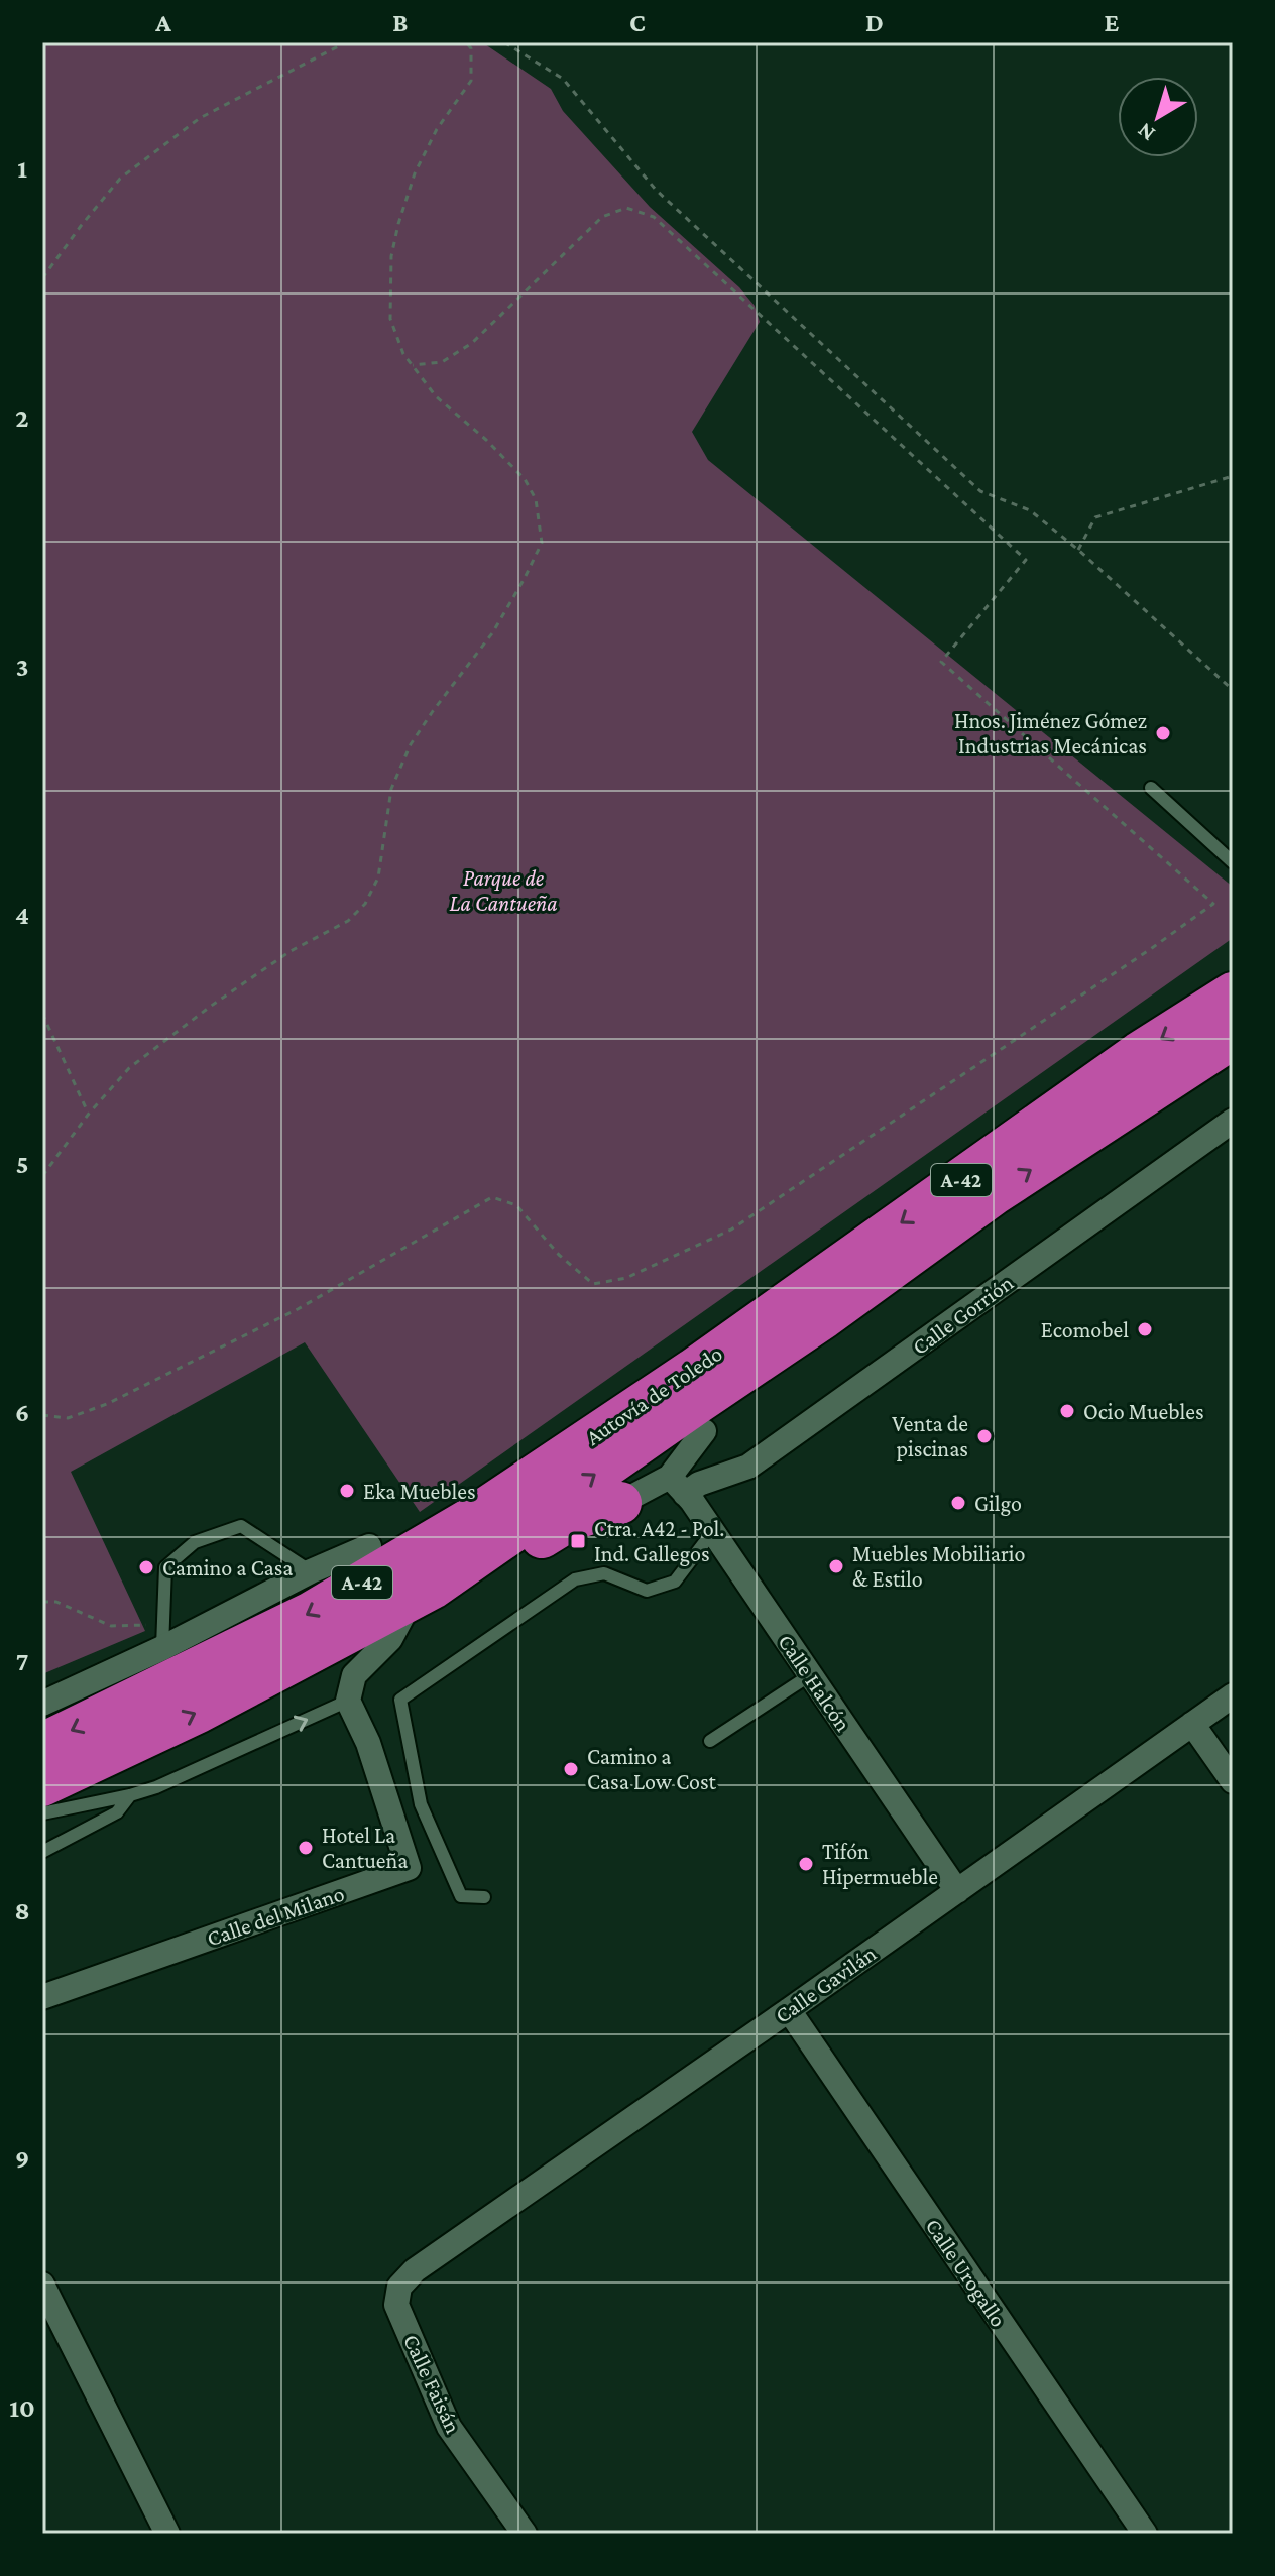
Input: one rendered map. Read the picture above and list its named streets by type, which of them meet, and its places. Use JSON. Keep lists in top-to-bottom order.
{
  "streets": {
    "highway": ["A-42", "Autovía de Toledo"],
    "street": [
      "Calle Gorrión",
      "Calle Halcón",
      "Calle del Milano",
      "Calle Gavilán",
      "Calle Urogallo",
      "Calle Faisán"
    ]
  },
  "crossings": [
    ["Calle Gorrión", "Calle Halcón"],
    ["Calle Halcón", "Calle Gavilán"],
    ["Calle Gavilán", "Calle Urogallo"],
    ["Calle Gavilán", "Calle Faisán"]
  ],
  "parks": ["Parque de La Cantueña"],
  "places": {
    "other": [
      "Hnos. Jiménez Gómez Industrias Mecánicas",
      "Ecomobel",
      "Ocio Muebles",
      "Venta de piscinas",
      "Eka Muebles",
      "Gilgo",
      "Muebles Mobiliario & Estilo",
      "Camino a Casa",
      "Camino a Casa Low Cost",
      "Hotel La Cantueña",
      "Tifón Hipermueble"
    ],
    "transit": ["Ctra. A42 - Pol. Ind. Gallegos"]
  },
  "north": "bottom left",
  "grid": {
    "columns": [
      "A",
      "B",
      "C",
      "D",
      "E"
    ],
    "rows": [
      "1",
      "2",
      "3",
      "4",
      "5",
      "6",
      "7",
      "8",
      "9",
      "10"
    ]
  }
}
